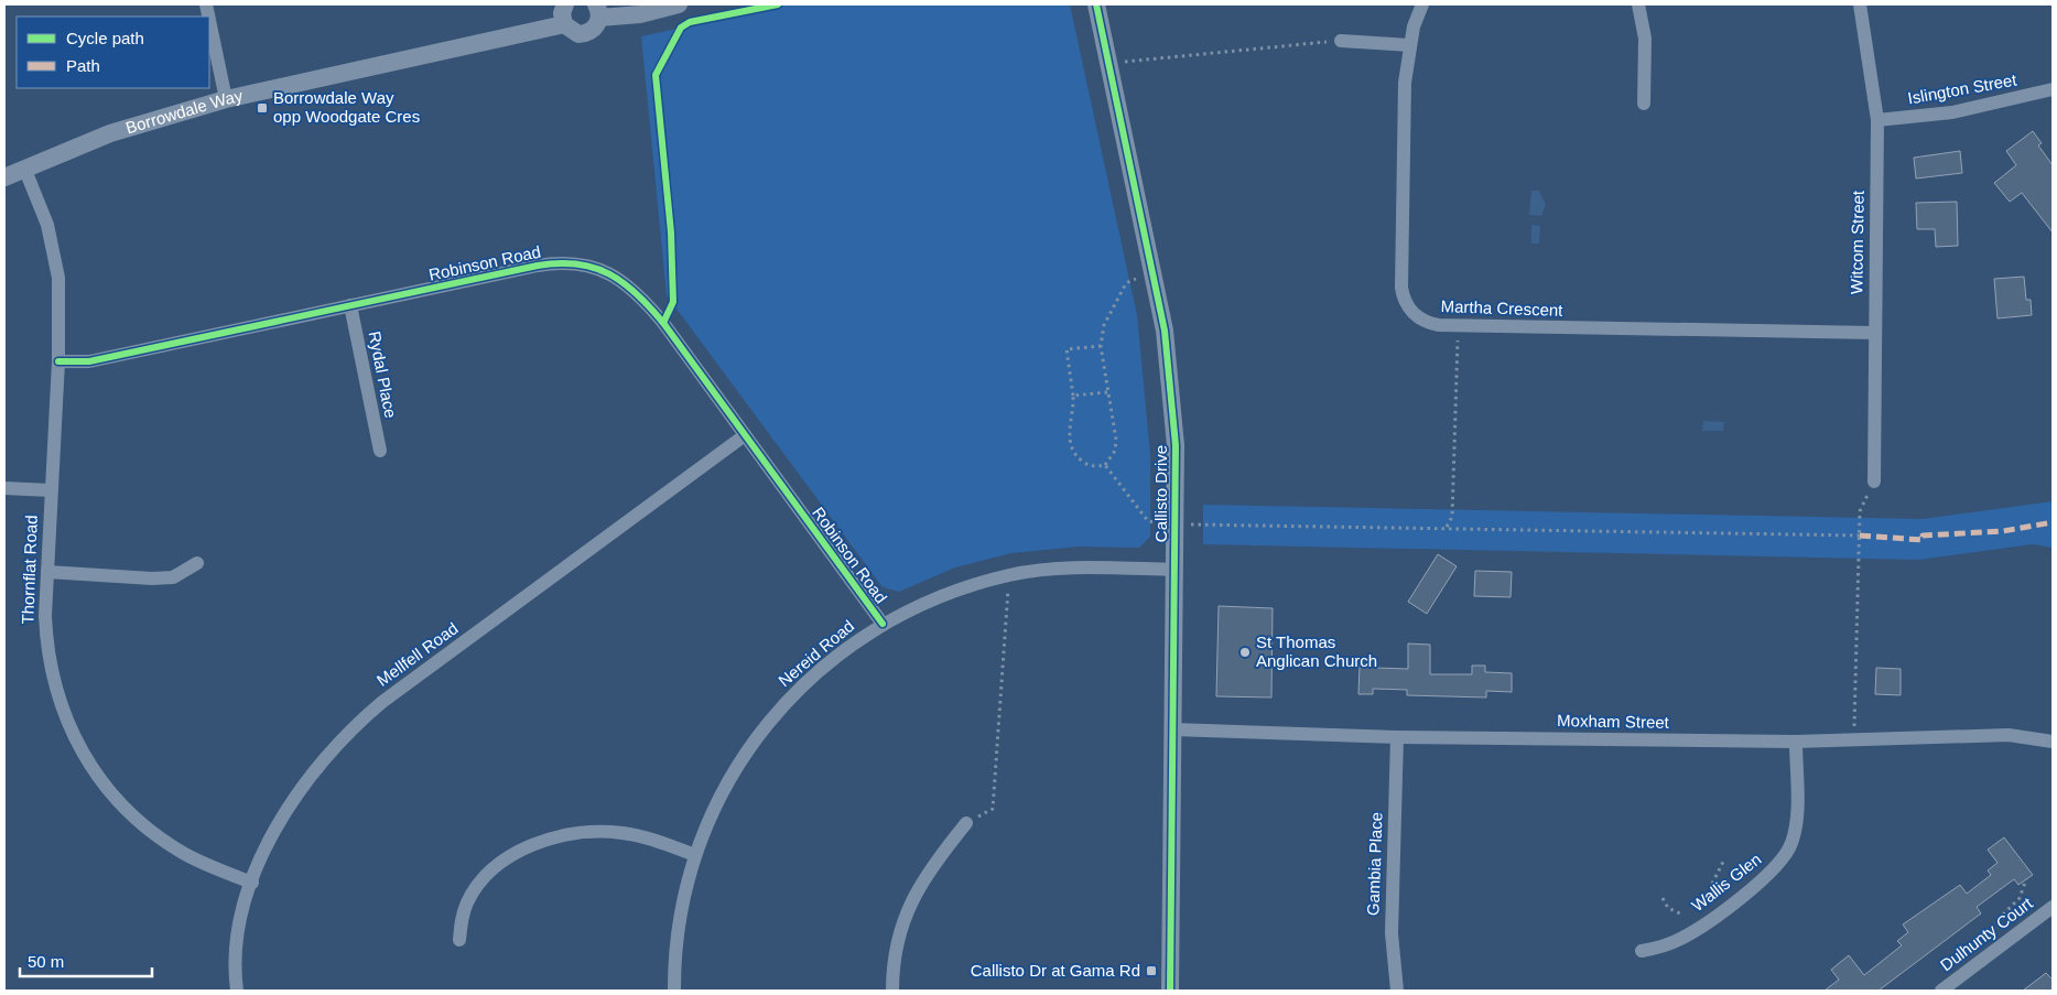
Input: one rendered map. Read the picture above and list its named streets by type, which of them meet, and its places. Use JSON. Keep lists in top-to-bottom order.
{
  "streets": {
    "street": [
      "Islington Street",
      "Borrowdale Way",
      "Witcom Street",
      "Robinson Road",
      "Martha Crescent",
      "Rydal Place",
      "Callisto Drive",
      "Thornflat Road",
      "Nereid Road",
      "Mellfell Road",
      "Moxham Street",
      "Gambia Place",
      "Wallis Glen",
      "Dulhunty Court"
    ]
  },
  "crossings": [
    ["Islington Street", "Witcom Street"],
    ["Borrowdale Way", "Thornflat Road"],
    ["Witcom Street", "Martha Crescent"],
    ["Robinson Road", "Rydal Place"],
    ["Robinson Road", "Thornflat Road"],
    ["Robinson Road", "Nereid Road"],
    ["Robinson Road", "Mellfell Road"],
    ["Callisto Drive", "Nereid Road"],
    ["Callisto Drive", "Moxham Street"],
    ["Thornflat Road", "Mellfell Road"],
    ["Moxham Street", "Gambia Place"],
    ["Moxham Street", "Wallis Glen"]
  ],
  "places": {
    "transit": ["Borrowdale Way opp Woodgate Cres", "Callisto Dr at Gama Rd"],
    "other": ["St Thomas Anglican Church"]
  },
  "legend": ["Cycle path", "Path"],
  "scale_bar": "50 m"
}
